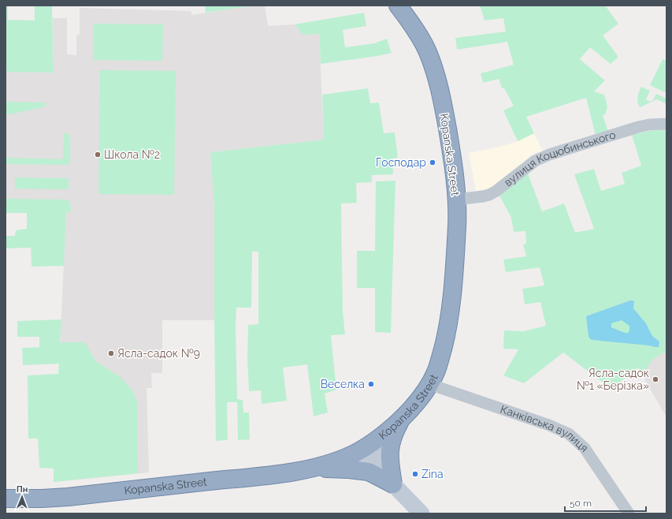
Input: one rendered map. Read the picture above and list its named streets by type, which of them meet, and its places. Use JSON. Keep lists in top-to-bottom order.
{
  "streets": {
    "highway": ["Kopanska Street"],
    "street": ["вулиця Коцюбинського", "Канківська вулиця"]
  },
  "crossings": [
    ["Kopanska Street", "вулиця Коцюбинського"],
    ["Kopanska Street", "Канківська вулиця"]
  ],
  "places": [
    "Школа №2",
    "Господар",
    "Ясла-садок №9",
    "Ясла-садок №1 «Берізка»",
    "Веселка",
    "Zina"
  ],
  "scale_bar": "50 m",
  "north": "top"
}
